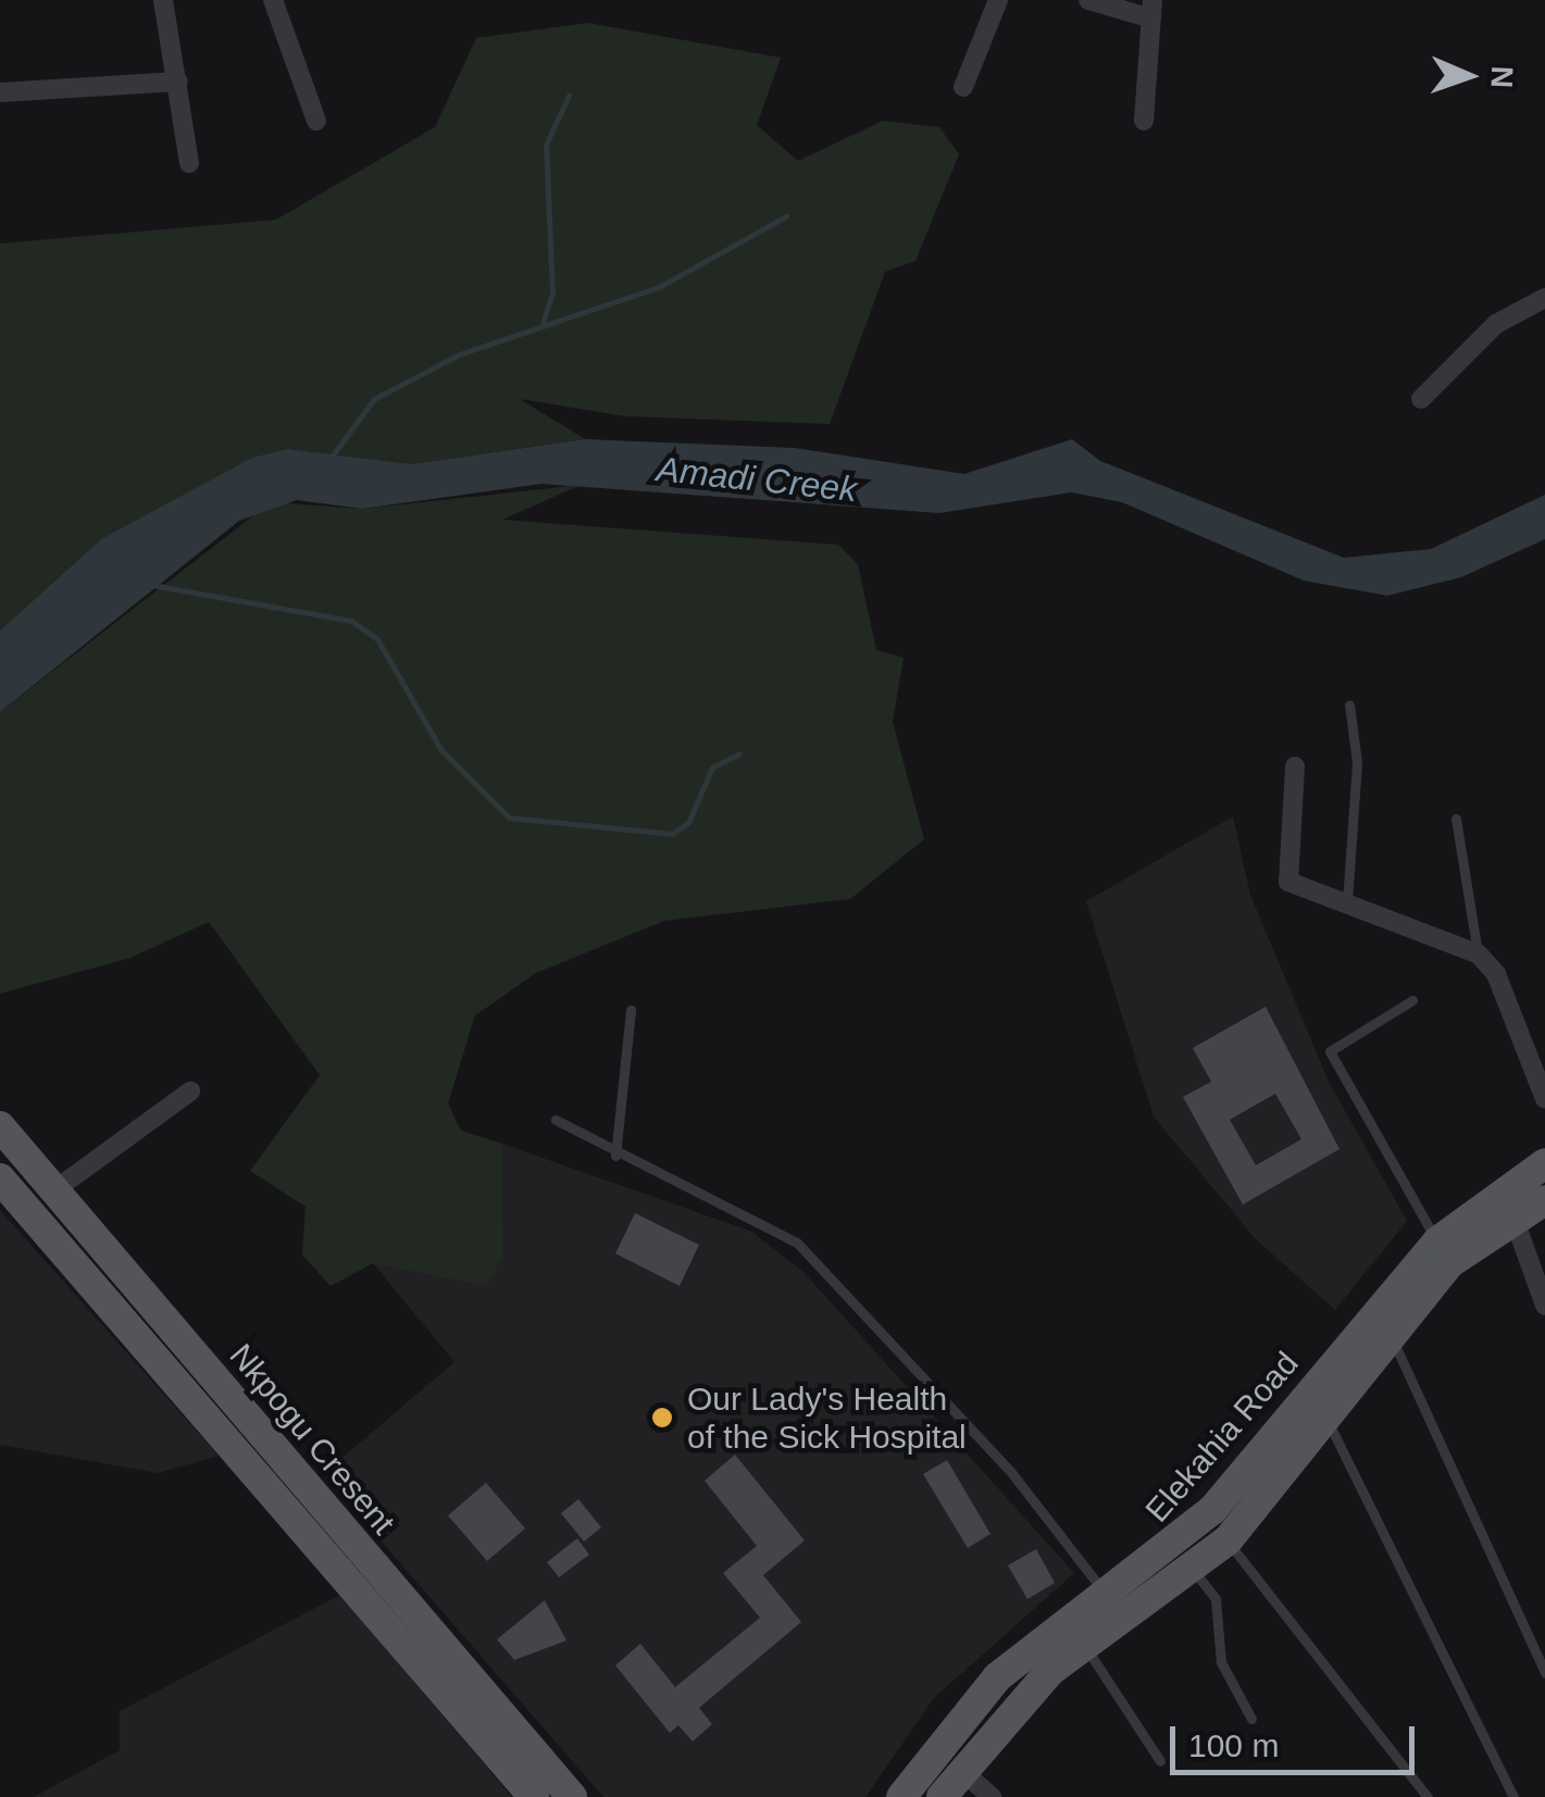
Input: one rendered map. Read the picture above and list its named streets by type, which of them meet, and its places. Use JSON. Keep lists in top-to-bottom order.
{
  "streets": {
    "main road": ["Elekahia Road", "Nkpogu Cresent"]
  },
  "water": ["Amadi Creek"],
  "places": ["Our Lady's Health of the Sick Hospital"],
  "scale_bar": "100 m",
  "north": "right"
}
